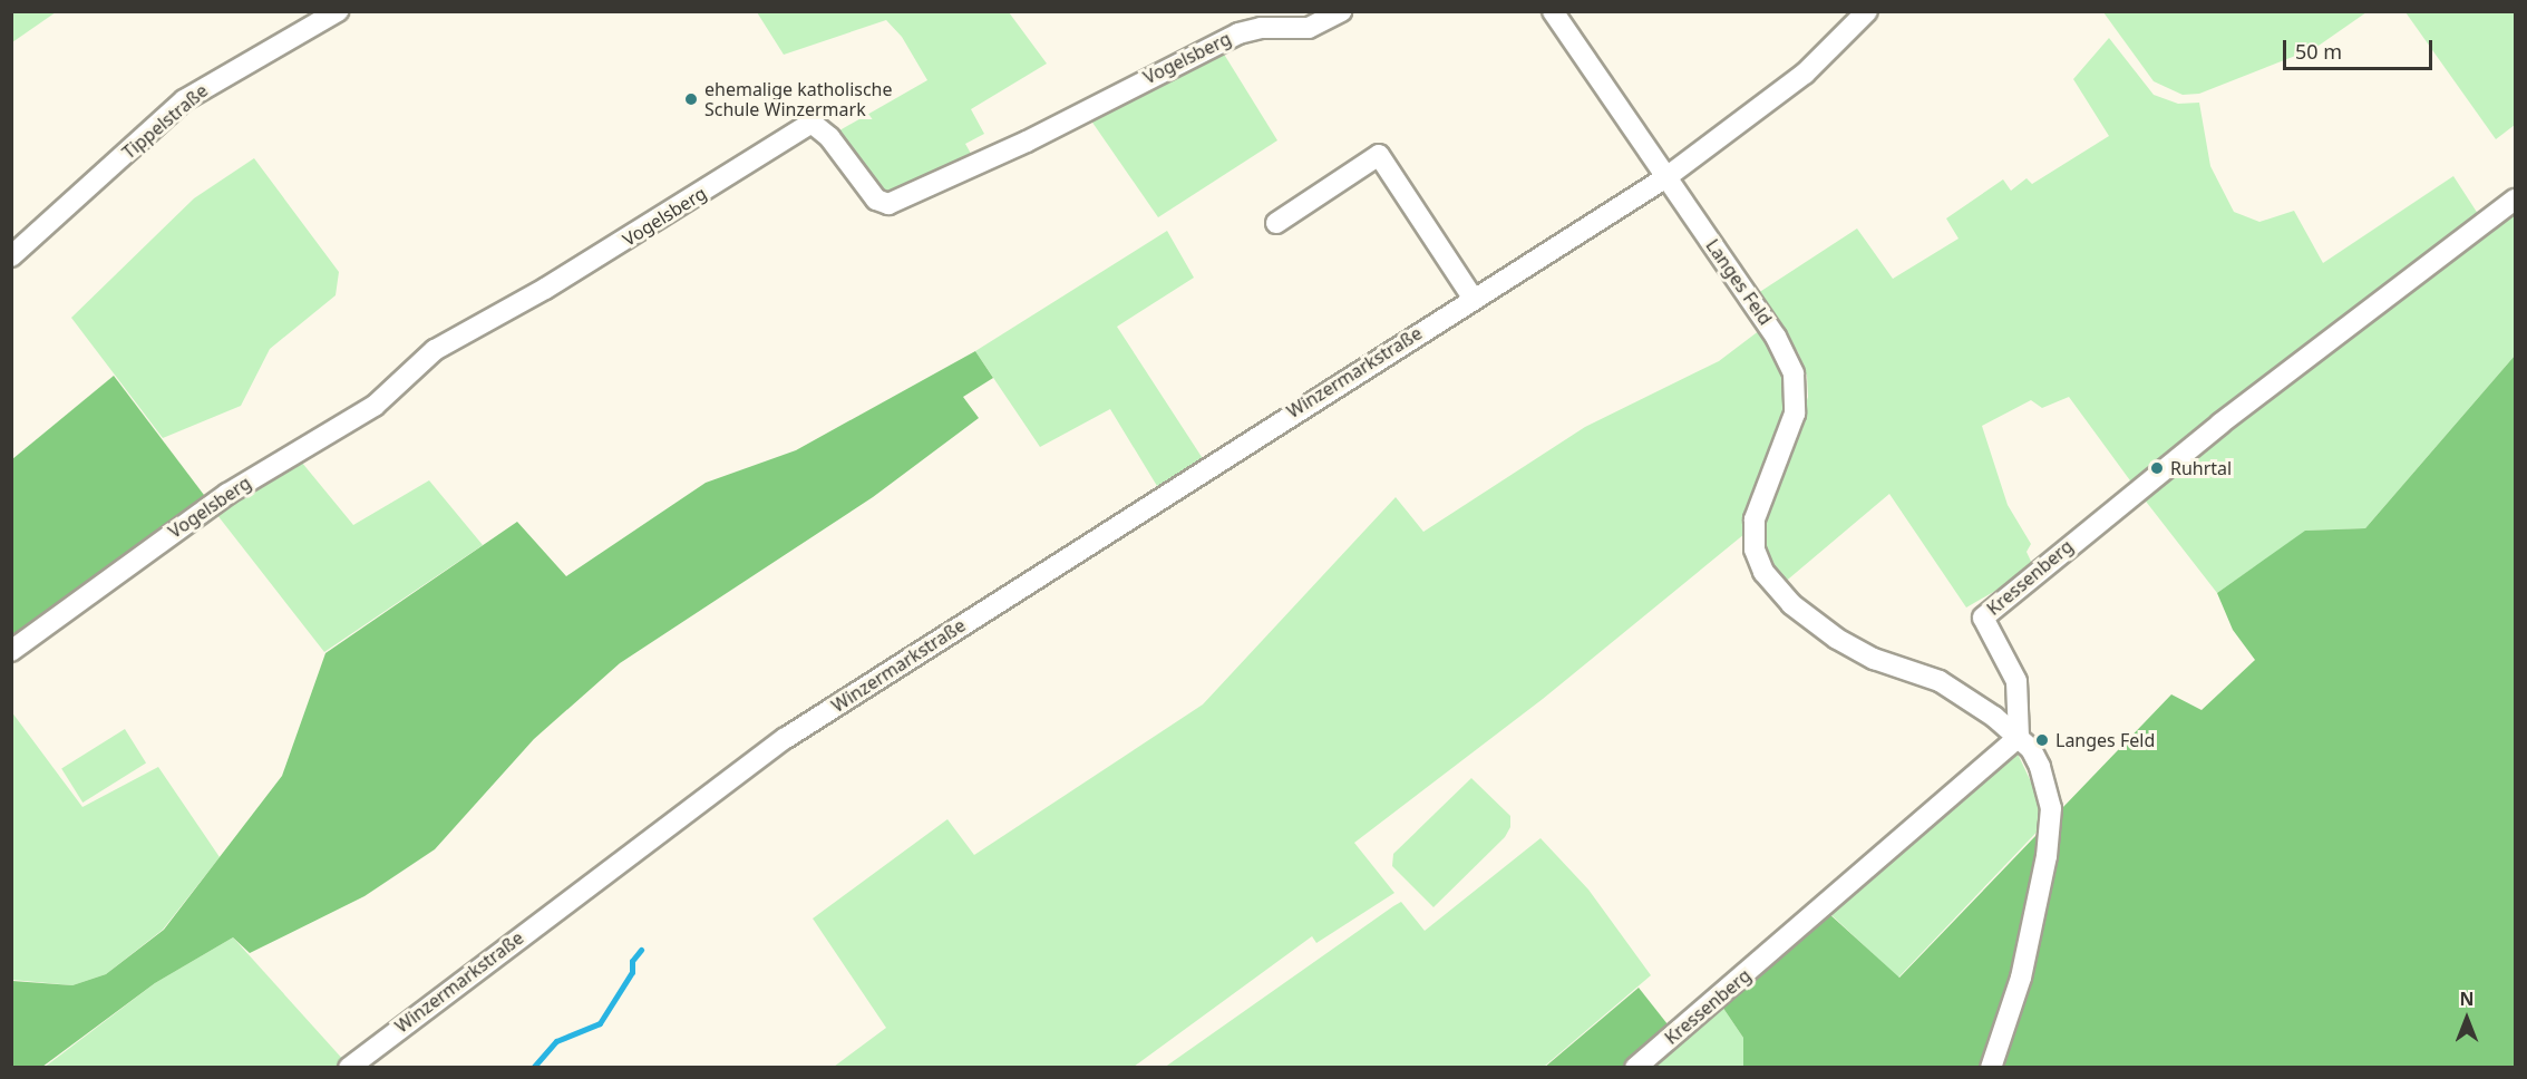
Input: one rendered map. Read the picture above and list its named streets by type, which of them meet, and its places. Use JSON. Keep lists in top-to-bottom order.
{
  "streets": {
    "street": [
      "Vogelsberg",
      "Tippelstraße",
      "Langes Feld",
      "Winzermarkstraße",
      "Kressenberg"
    ]
  },
  "crossings": [
    ["Langes Feld", "Winzermarkstraße"],
    ["Langes Feld", "Kressenberg"]
  ],
  "places": ["ehemalige katholische Schule Winzermark", "Ruhrtal", "Langes Feld"],
  "scale_bar": "50 m",
  "north": "top"
}
